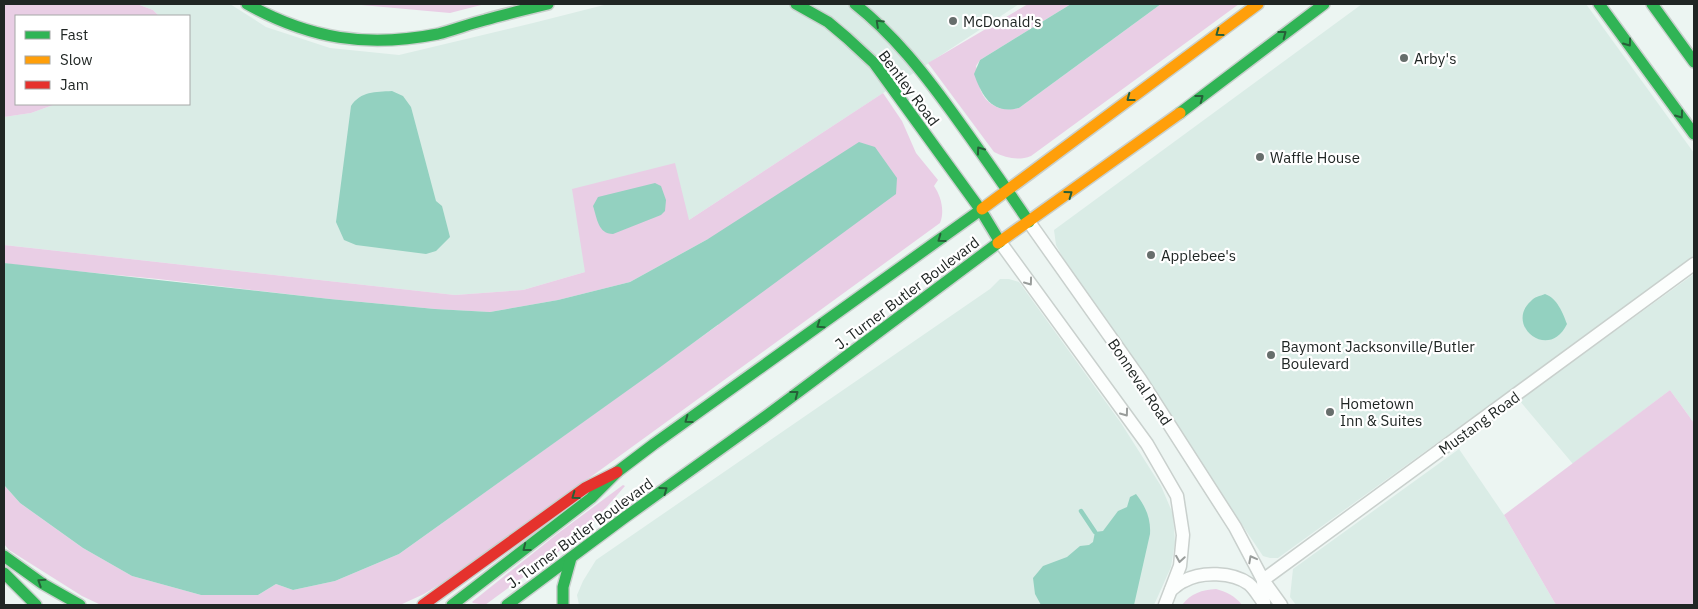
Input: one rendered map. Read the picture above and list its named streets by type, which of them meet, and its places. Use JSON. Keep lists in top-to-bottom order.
{
  "streets": {
    "main road": ["Bentley Road", "J. Turner Butler Boulevard", "Bonneval Road"],
    "street": ["Mustang Road"]
  },
  "crossings": [
    ["Bentley Road", "J. Turner Butler Boulevard"],
    ["Bentley Road", "Bonneval Road"],
    ["J. Turner Butler Boulevard", "Bonneval Road"],
    ["Bonneval Road", "Mustang Road"]
  ],
  "places": [
    "McDonald's",
    "Arby's",
    "Waffle House",
    "Applebee's",
    "Baymont Jacksonville/Butler Boulevard",
    "Hometown Inn & Suites"
  ],
  "legend": ["Fast", "Slow", "Jam"]
}
